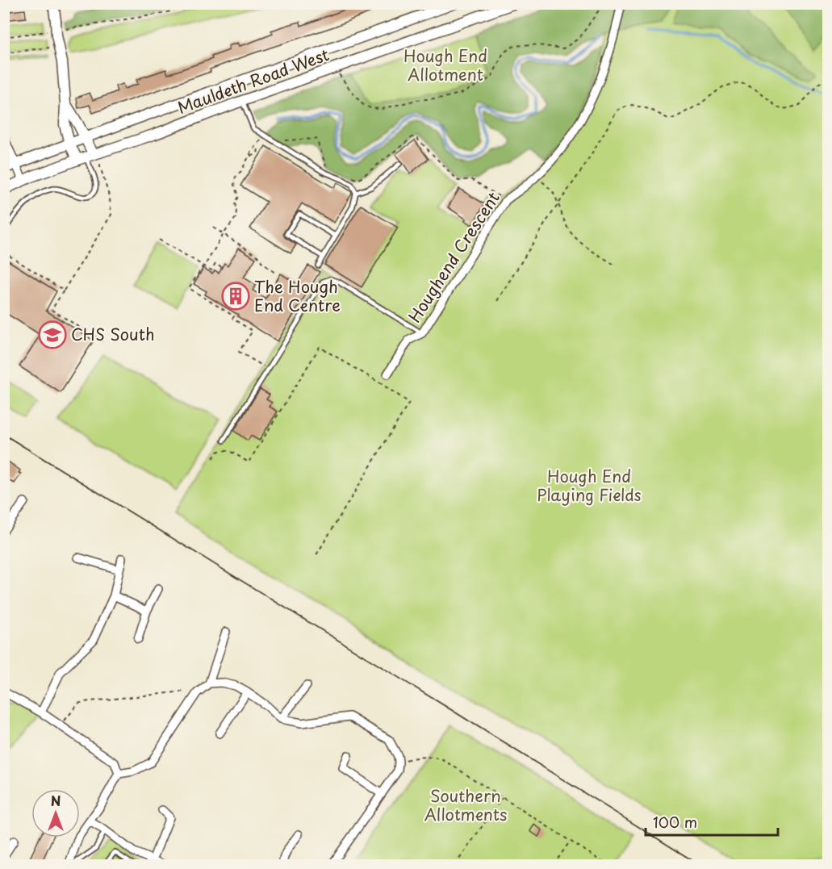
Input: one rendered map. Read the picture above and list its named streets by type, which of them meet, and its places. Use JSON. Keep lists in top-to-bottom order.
{
  "streets": {
    "street": ["Mauldeth Road West", "Houghend Crescent"]
  },
  "parks": ["Hough End Allotment", "Hough End Playing Fields", "Southern Allotments"],
  "places": {
    "building": ["The Hough End Centre"],
    "school or university": ["CHS South"]
  },
  "scale_bar": "100 m",
  "north": "top"
}
